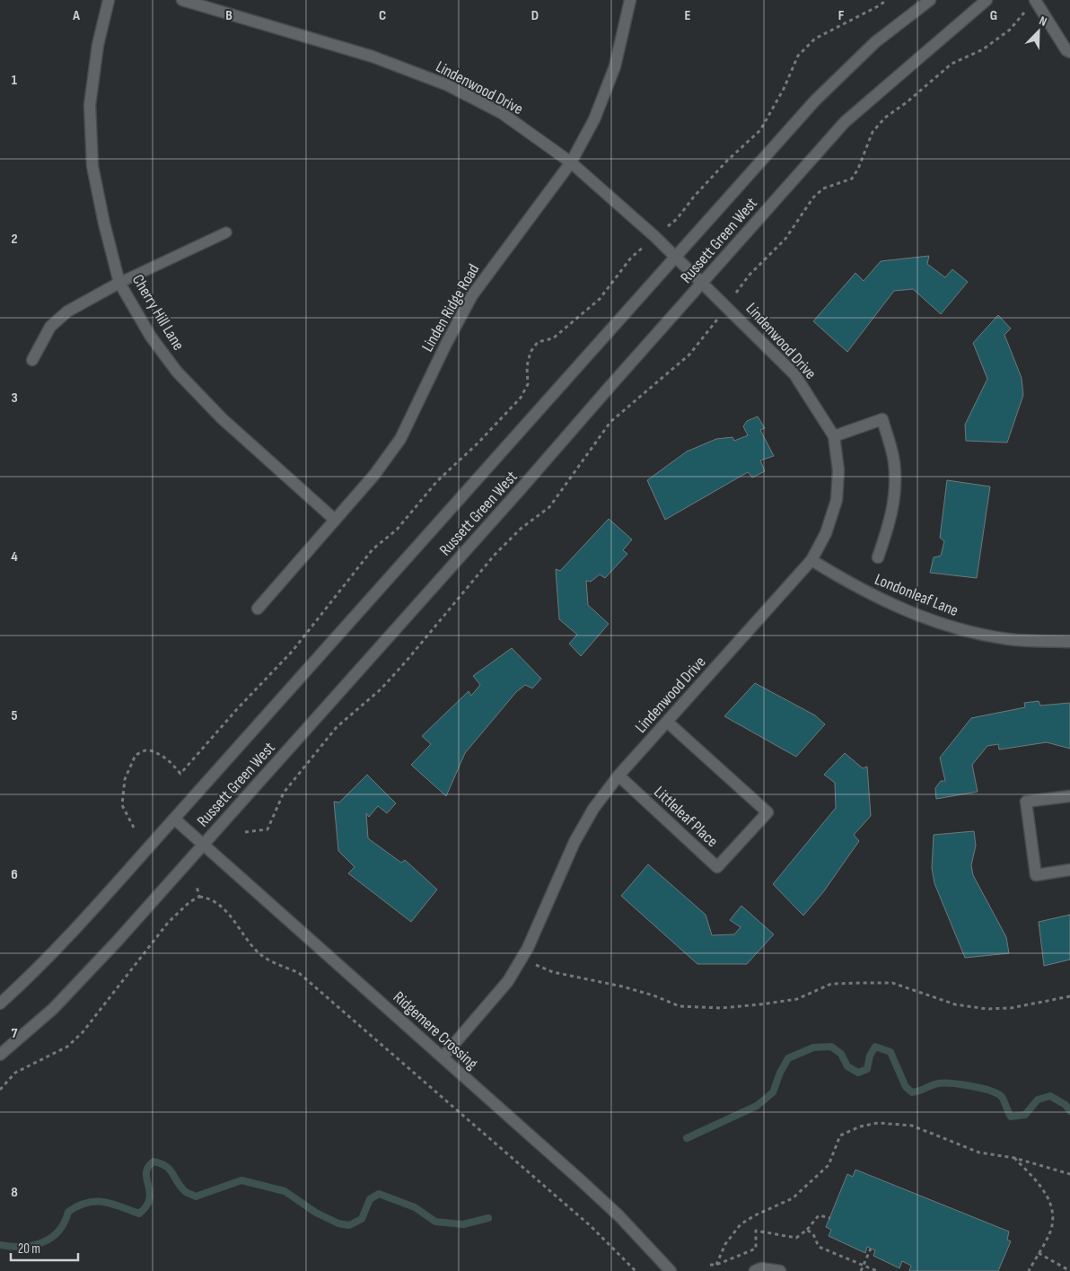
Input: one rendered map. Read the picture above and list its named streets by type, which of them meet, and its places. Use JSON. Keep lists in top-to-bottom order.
{
  "streets": {
    "street": [
      "Lindenwood Drive",
      "Russett Green West",
      "Linden Ridge Road",
      "Cherry Hill Lane",
      "Londonleaf Lane",
      "Littleleaf Place",
      "Ridgemere Crossing"
    ]
  },
  "crossings": [
    ["Lindenwood Drive", "Russett Green West"],
    ["Lindenwood Drive", "Linden Ridge Road"],
    ["Lindenwood Drive", "Londonleaf Lane"],
    ["Lindenwood Drive", "Littleleaf Place"],
    ["Lindenwood Drive", "Ridgemere Crossing"],
    ["Russett Green West", "Ridgemere Crossing"],
    ["Linden Ridge Road", "Cherry Hill Lane"]
  ],
  "scale_bar": "20 m",
  "north": "top right",
  "grid": {
    "columns": [
      "A",
      "B",
      "C",
      "D",
      "E",
      "F",
      "G"
    ],
    "rows": [
      "1",
      "2",
      "3",
      "4",
      "5",
      "6",
      "7",
      "8"
    ]
  }
}
